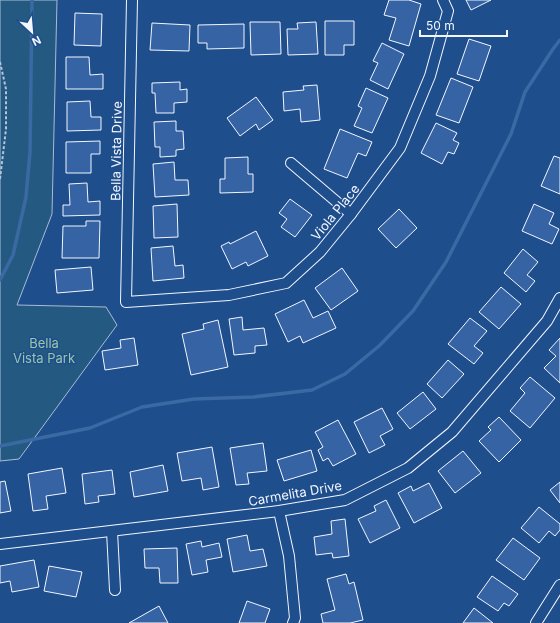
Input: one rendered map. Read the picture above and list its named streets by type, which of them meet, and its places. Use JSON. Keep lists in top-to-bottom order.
{
  "streets": {
    "street": ["Bella Vista Drive", "Viola Place", "Carmelita Drive"]
  },
  "crossings": [
    ["Bella Vista Drive", "Viola Place"]
  ],
  "parks": ["Bella Vista Park"],
  "scale_bar": "50 m",
  "north": "bottom right"
}
